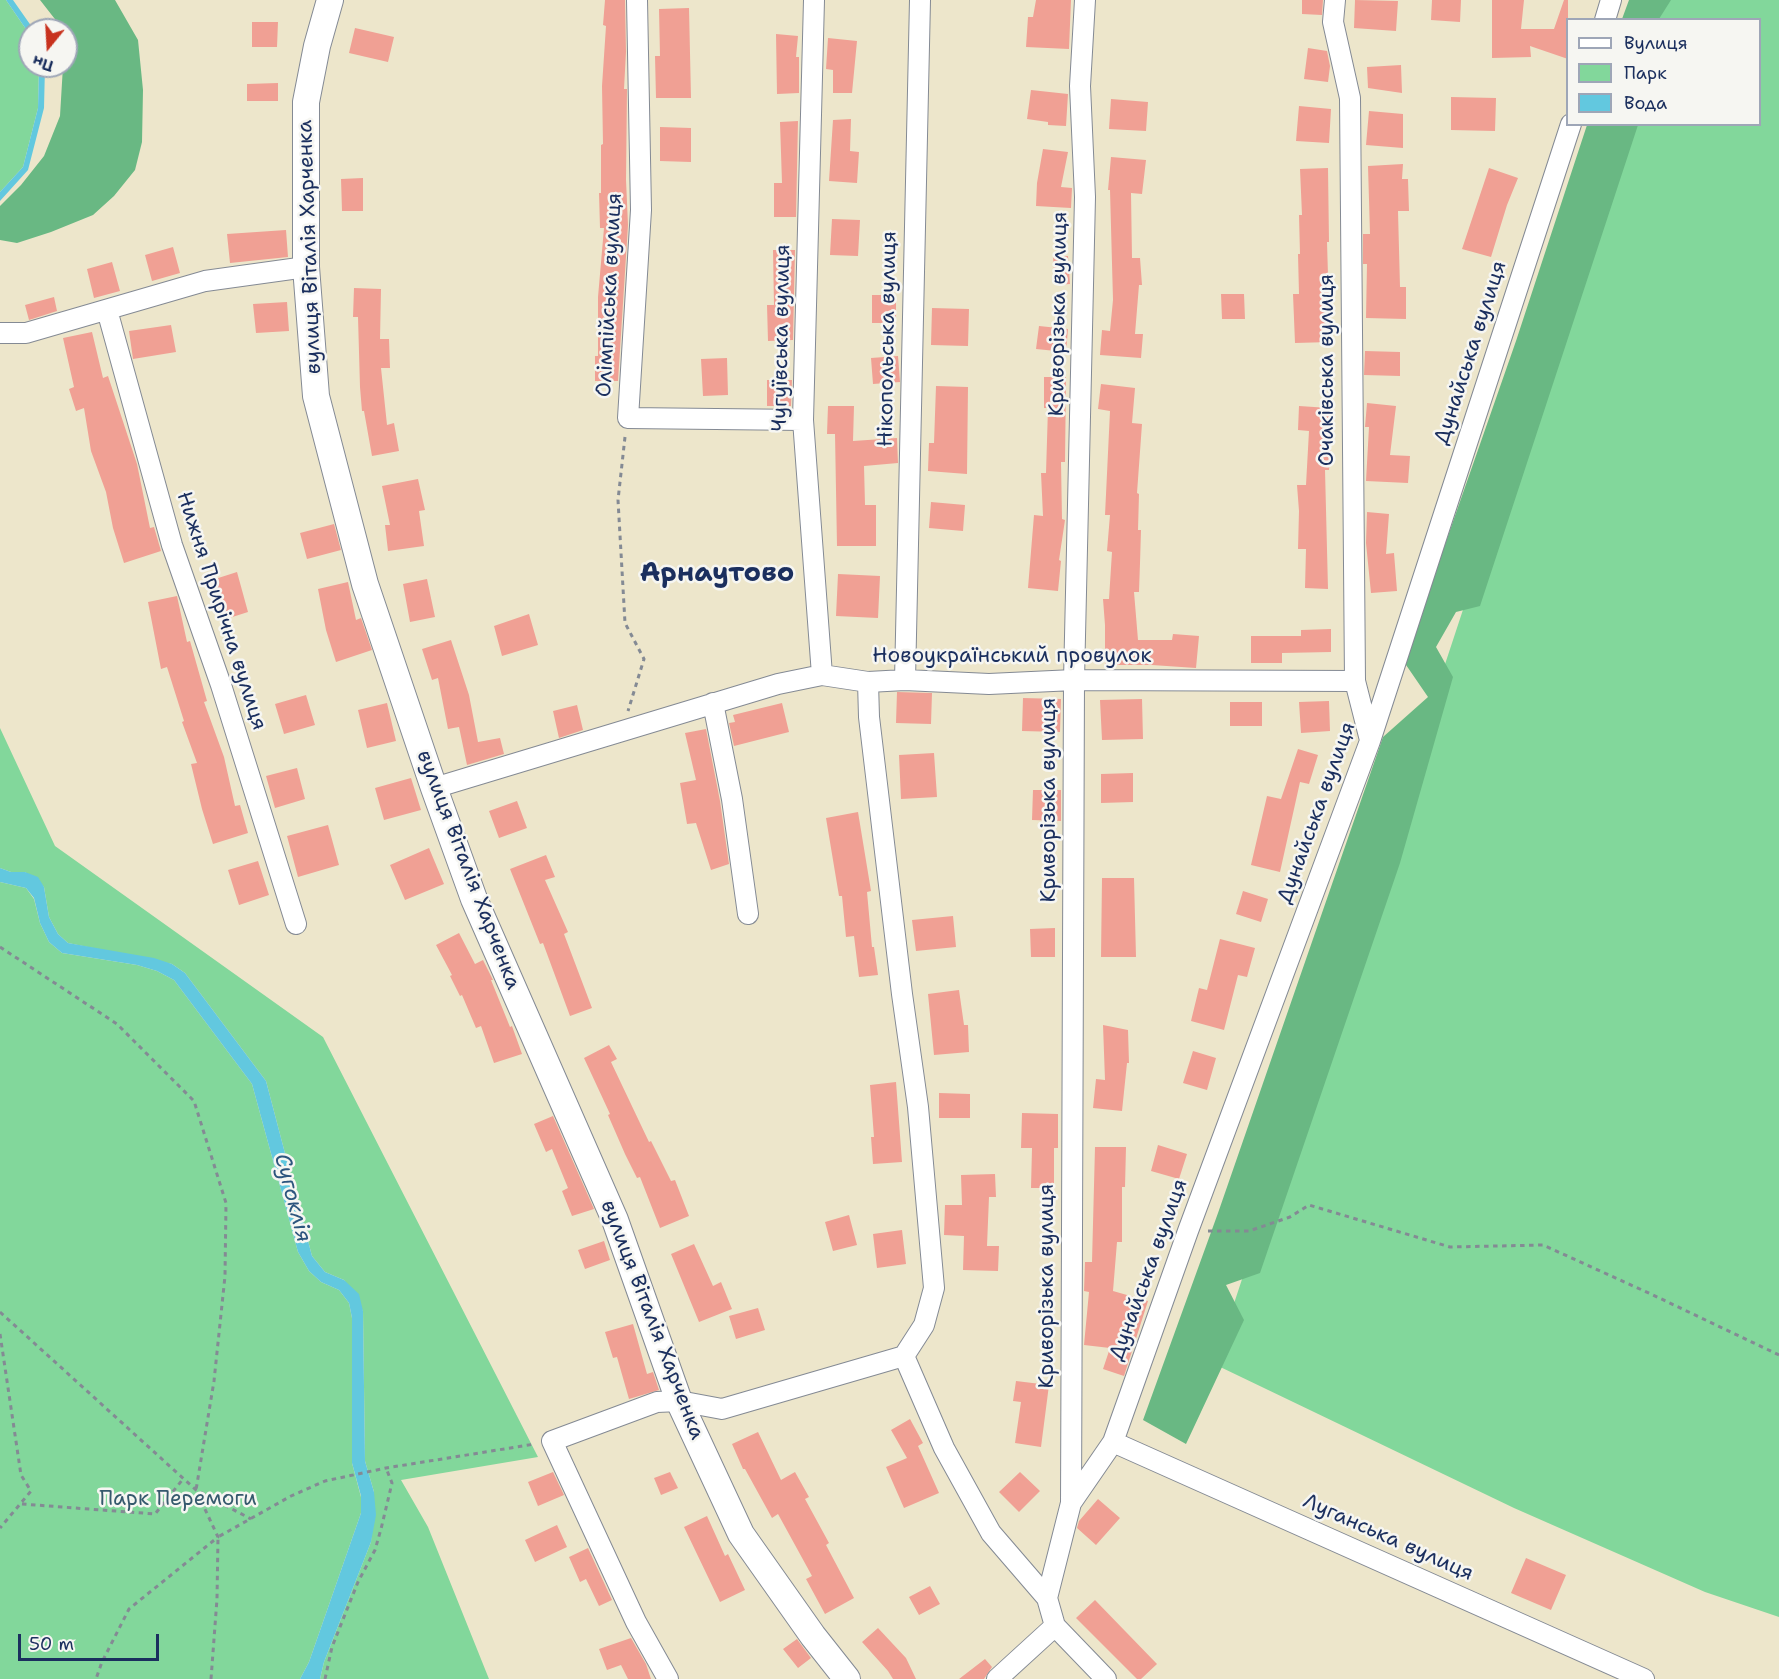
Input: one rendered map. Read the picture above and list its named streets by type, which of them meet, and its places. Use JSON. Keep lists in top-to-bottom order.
{
  "streets": {
    "street": [
      "вулиця Віталія Харченка",
      "Олімпійська вулиця",
      "Криворізька вулиця",
      "Чугуївська вулиця",
      "Нікопольська вулиця",
      "Дунайська вулиця",
      "Очаківська вулиця",
      "Нижня Прирічна вулиця",
      "Новоукраїнський провулок",
      "Луганська вулиця"
    ]
  },
  "crossings": [
    ["вулиця Віталія Харченка", "Новоукраїнський провулок"],
    ["Олімпійська вулиця", "Чугуївська вулиця"],
    ["Криворізька вулиця", "Дунайська вулиця"],
    ["Криворізька вулиця", "Новоукраїнський провулок"],
    ["Чугуївська вулиця", "Новоукраїнський провулок"],
    ["Нікопольська вулиця", "Новоукраїнський провулок"],
    ["Дунайська вулиця", "Очаківська вулиця"],
    ["Дунайська вулиця", "Луганська вулиця"],
    ["Очаківська вулиця", "Новоукраїнський провулок"]
  ],
  "districts": ["Арнаутово"],
  "water": ["Сугоклія"],
  "parks": ["Парк Перемоги"],
  "legend": ["Вулиця", "Парк", "Вода"],
  "scale_bar": "50 m",
  "north": "bottom"
}
